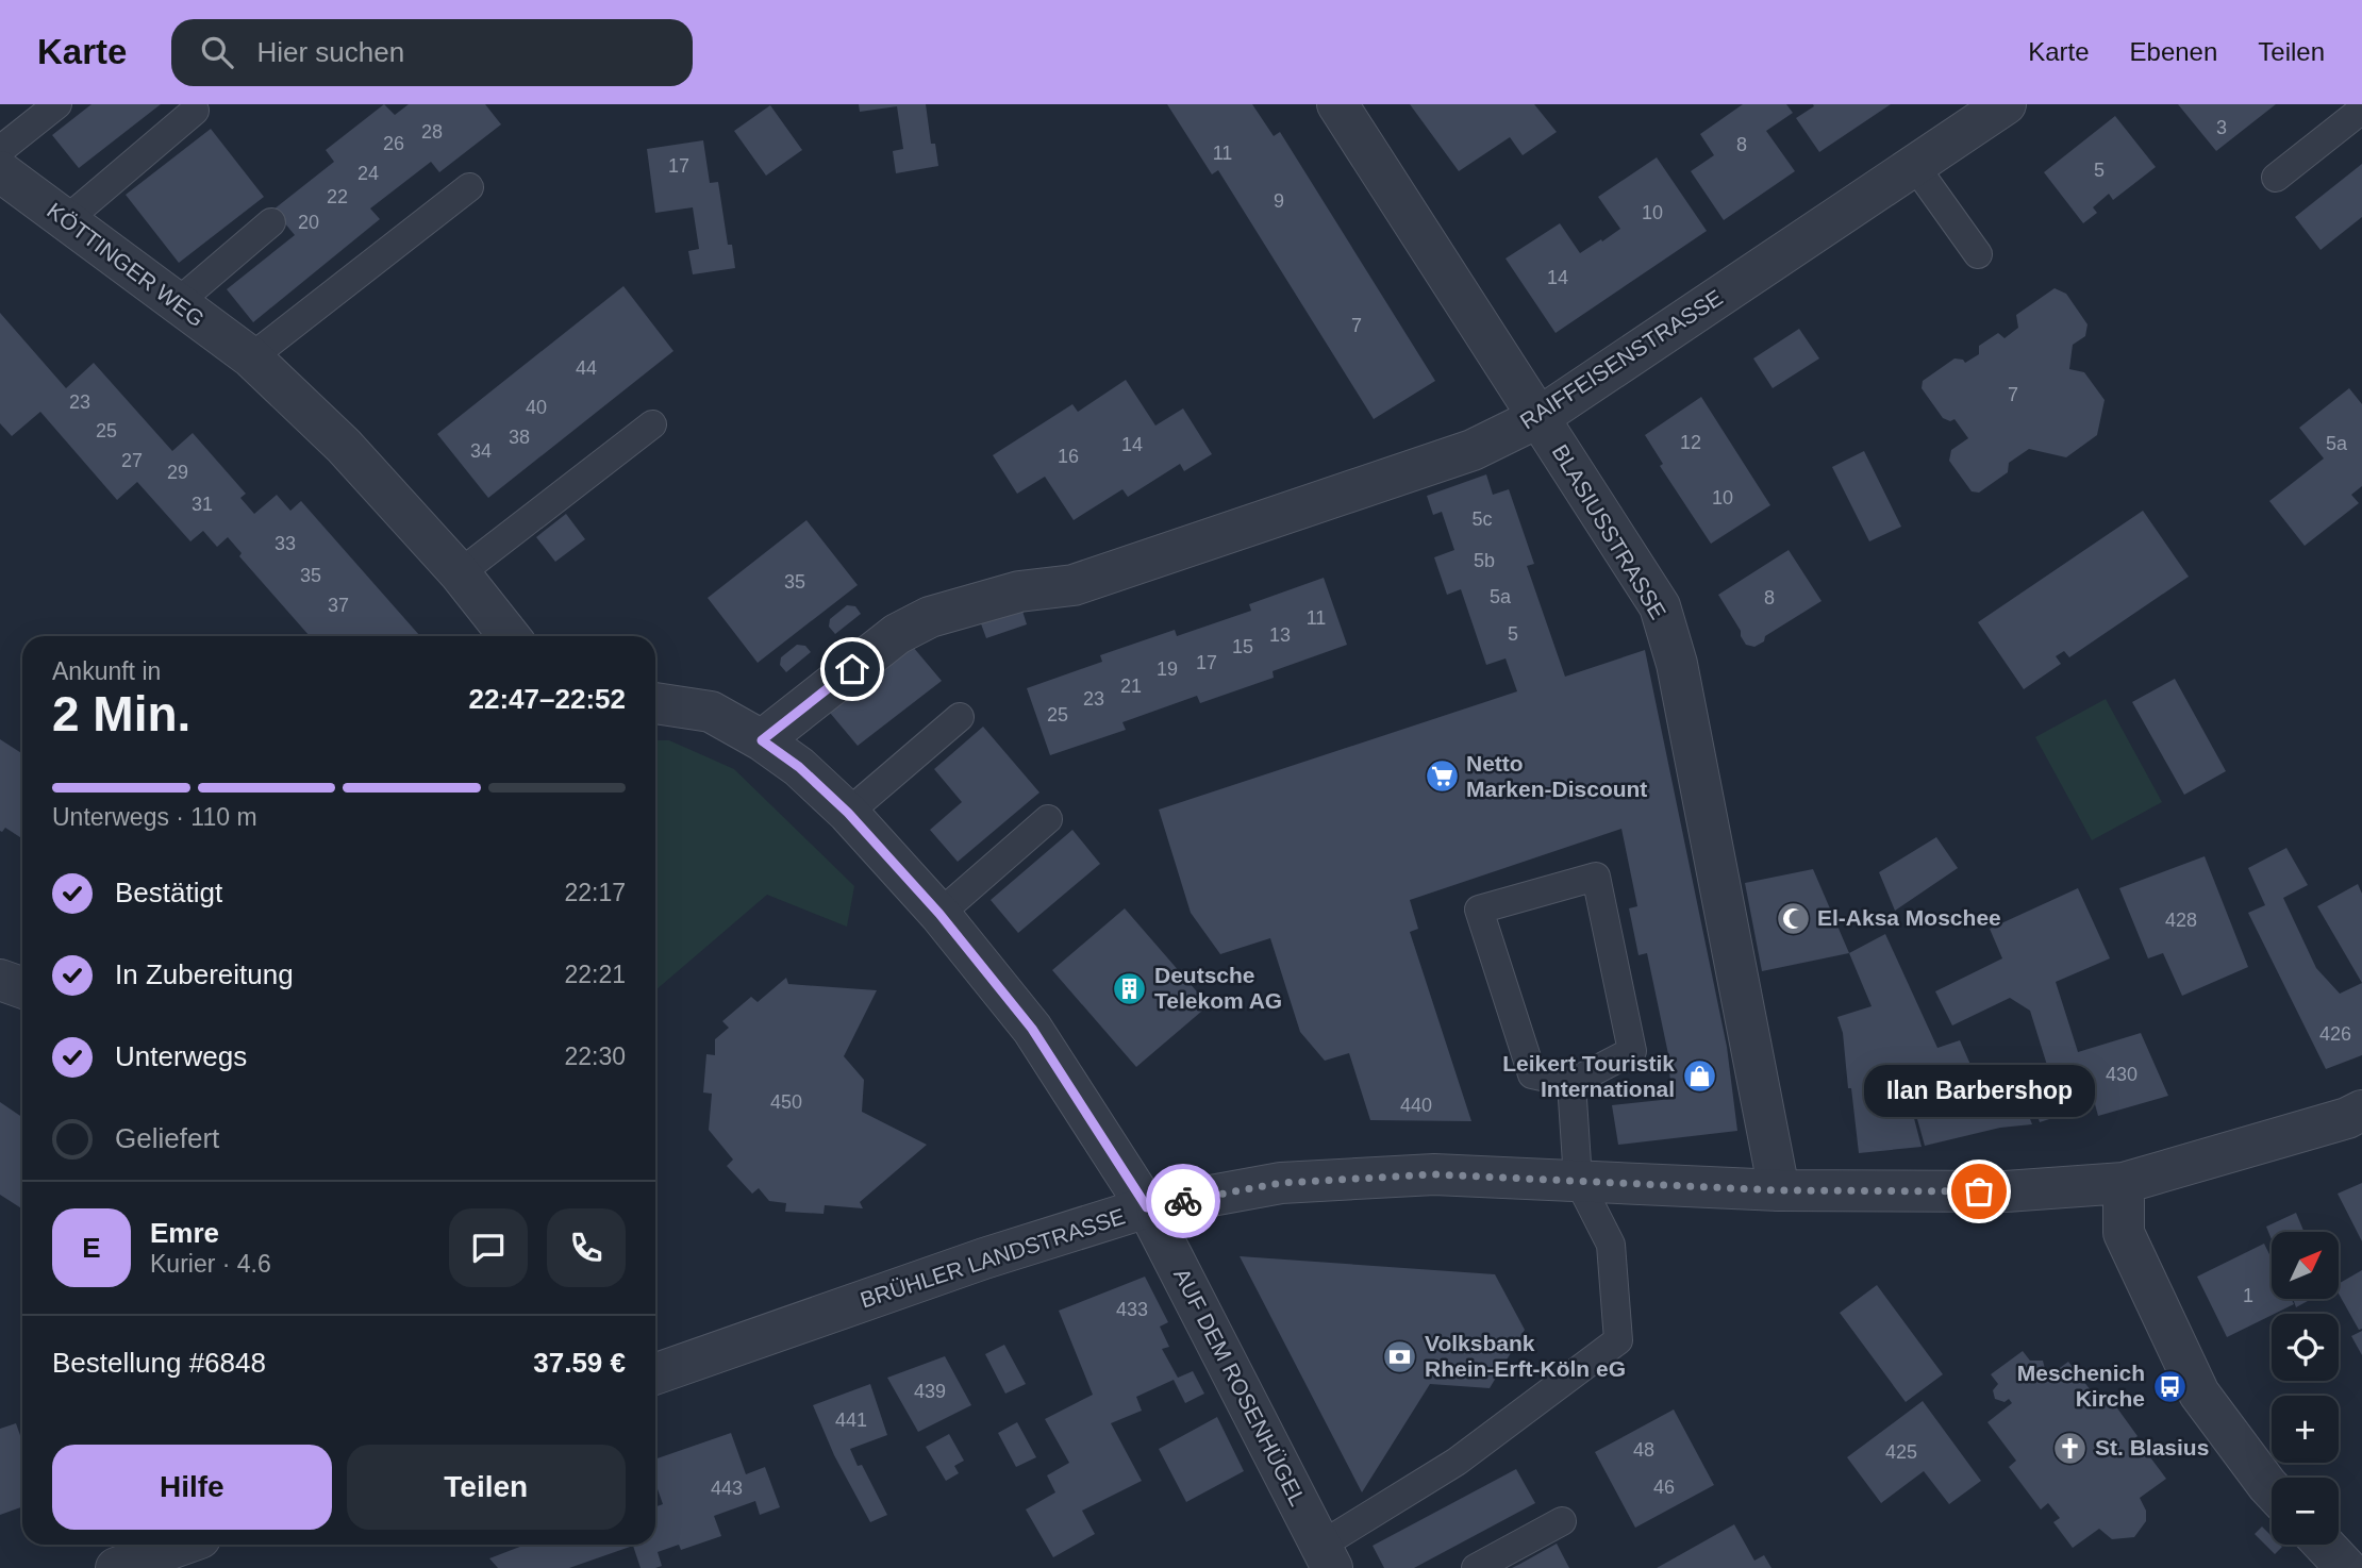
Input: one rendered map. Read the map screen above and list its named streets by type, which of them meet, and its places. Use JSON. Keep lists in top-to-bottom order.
{
  "streets": {
    "street": [
      "KÖTTINGER WEG",
      "RAIFFEISENSTRASSE",
      "BLASIUSSTRASSE",
      "BRÜHLER LANDSTRASSE",
      "AUF DEM ROSENHÜGEL"
    ]
  },
  "crossings": [
    ["RAIFFEISENSTRASSE", "BLASIUSSTRASSE"],
    ["RAIFFEISENSTRASSE", "AUF DEM ROSENHÜGEL"],
    ["BLASIUSSTRASSE", "BRÜHLER LANDSTRASSE"],
    ["BRÜHLER LANDSTRASSE", "AUF DEM ROSENHÜGEL"]
  ],
  "places": {
    "supermarket": ["Netto Marken-Discount"],
    "mosque": ["El-Aksa Moschee"],
    "building": ["Deutsche Telekom AG"],
    "shop": ["Leikert Touristik International"],
    "other": ["Ilan Barbershop"],
    "bank": ["Volksbank Rhein-Erft-Köln eG"],
    "bus stop": ["Meschenich Kirche"],
    "church": ["St. Blasius"]
  },
  "house_numbers": [
    "3",
    "28",
    "26",
    "8",
    "11",
    "17",
    "5",
    "24",
    "22",
    "9",
    "10",
    "20",
    "14",
    "7",
    "44",
    "7",
    "23",
    "40",
    "25",
    "38",
    "12",
    "5a",
    "14",
    "34",
    "16",
    "27",
    "29",
    "10",
    "31",
    "5c",
    "33",
    "5b",
    "35",
    "35",
    "5a",
    "8",
    "37",
    "11",
    "5",
    "13",
    "15",
    "17",
    "19",
    "21",
    "23",
    "25",
    "428",
    "426",
    "430",
    "450",
    "440",
    "1",
    "433",
    "439",
    "441",
    "48",
    "425",
    "46",
    "443"
  ],
  "north": "top right",
  "page": {
    "header": "Karte",
    "search": "Hier suchen",
    "nav": ["Karte", "Ebenen", "Teilen"],
    "heading": ["2 Min.", "Ankunft in", "22:47–22:52"],
    "panel": [
      "Emre",
      "Kurier · 4.6",
      "Bestellung #6848",
      "37.59 €"
    ],
    "bar": "Unterwegs · 110 m",
    "list": [
      ["Bestätigt", "22:17"],
      ["In Zubereitung", "22:21"],
      ["Unterwegs", "22:30"],
      "Geliefert"
    ],
    "bubble": "Ilan Barbershop",
    "round": "E",
    "map_buttons": ["+", "−"],
    "buttons": ["Hilfe", "Teilen"]
  }
}
